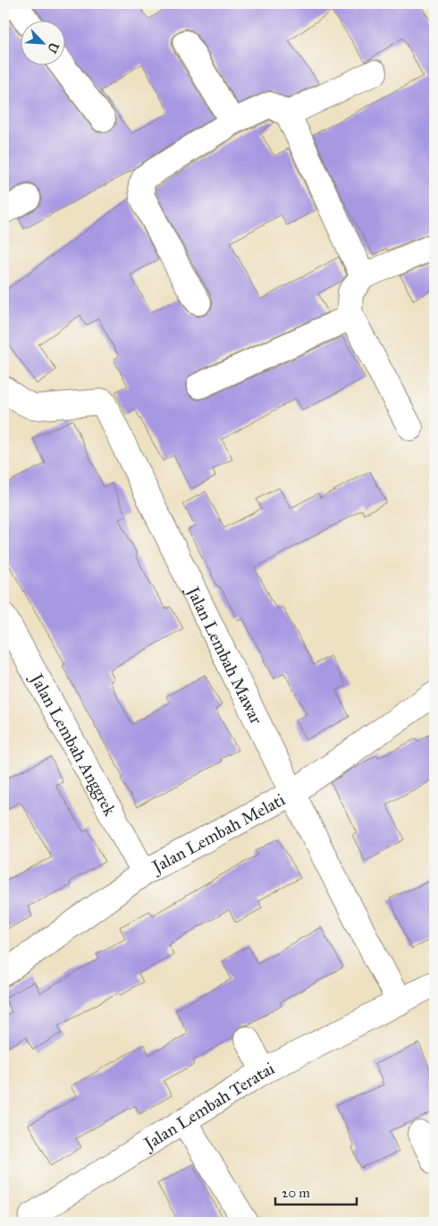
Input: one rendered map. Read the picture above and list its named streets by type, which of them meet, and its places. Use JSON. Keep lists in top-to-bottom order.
{
  "streets": {
    "street": [
      "Jalan Lembah Mawar",
      "Jalan Lembah Anggrek",
      "Jalan Lembah Melati",
      "Jalan Lembah Teratai"
    ]
  },
  "crossings": [
    ["Jalan Lembah Mawar", "Jalan Lembah Melati"],
    ["Jalan Lembah Mawar", "Jalan Lembah Teratai"],
    ["Jalan Lembah Anggrek", "Jalan Lembah Melati"]
  ],
  "scale_bar": "20 m",
  "north": "bottom right"
}
